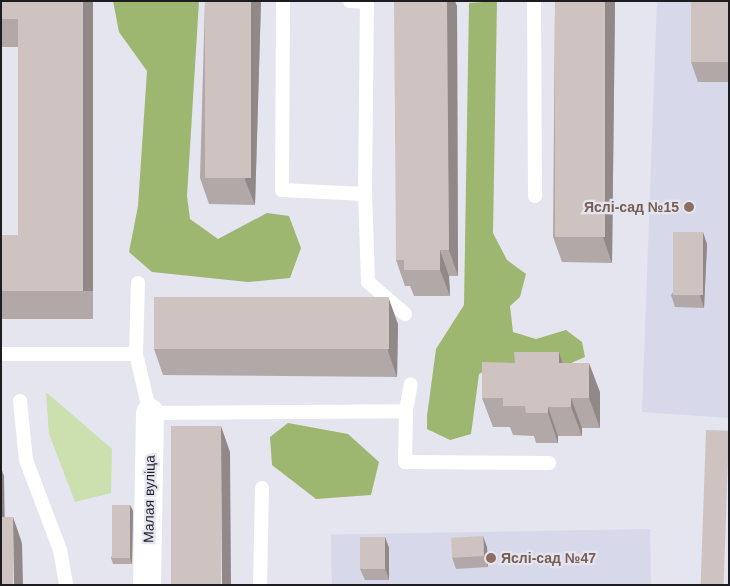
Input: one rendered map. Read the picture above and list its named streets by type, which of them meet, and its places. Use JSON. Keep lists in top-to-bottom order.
{
  "streets": {
    "street": ["Малая вуліца"]
  },
  "places": ["Яслі-сад №15", "Яслі-сад №47"]
}
